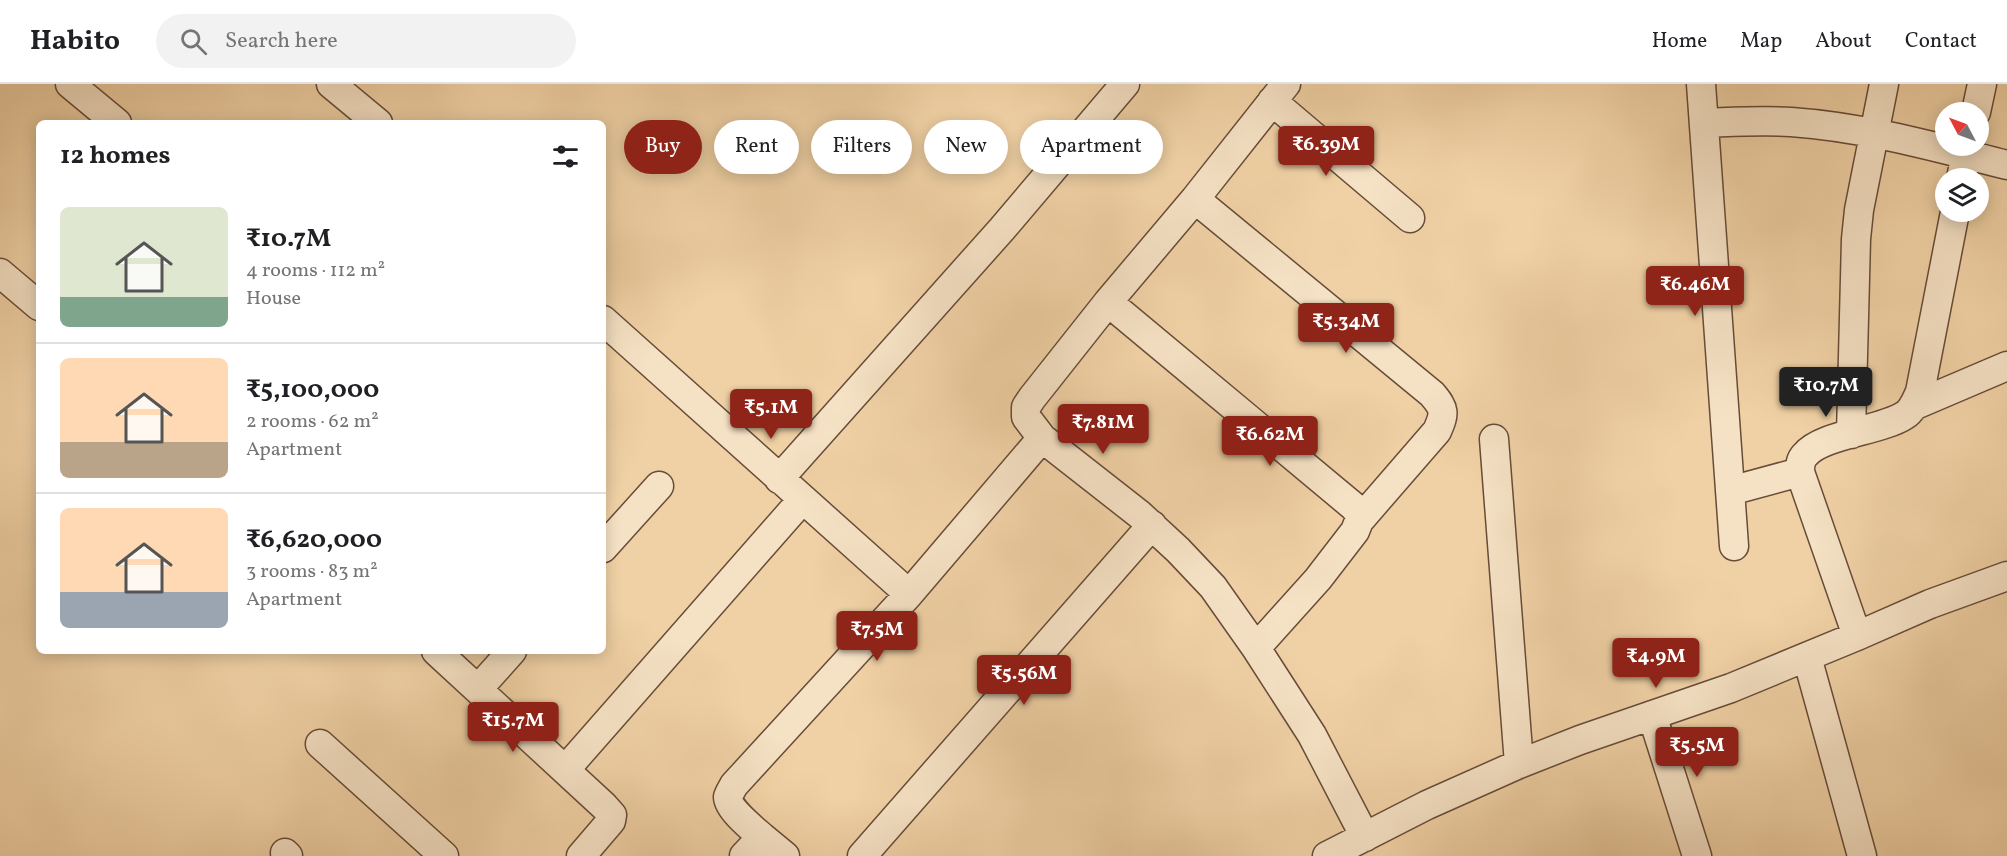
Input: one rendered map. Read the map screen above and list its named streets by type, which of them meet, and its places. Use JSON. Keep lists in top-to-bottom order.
{
  "north": "top left",
  "page": {
    "header": "Habito",
    "search": "Search here",
    "nav": [
      "Home",
      "Map",
      "About",
      "Contact"
    ],
    "chip": [
      "Buy",
      "Rent",
      "Filters",
      "New",
      "Apartment"
    ],
    "heading": "12 homes",
    "price": [
      "₹6.39M",
      "₹6.46M",
      "₹5.34M",
      "₹10.7M",
      "₹5.1M",
      "₹7.81M",
      "₹6.62M",
      "₹7.5M",
      "₹4.9M",
      "₹5.56M",
      "₹15.7M",
      "₹5.5M"
    ],
    "list": [
      {
        "name": "₹10.7M",
        "note": "4 rooms · 112 m² · House"
      },
      {
        "name": "₹5,100,000",
        "note": "2 rooms · 62 m² · Apartment"
      },
      {
        "name": "₹6,620,000",
        "note": "3 rooms · 83 m² · Apartment"
      }
    ]
  }
}
